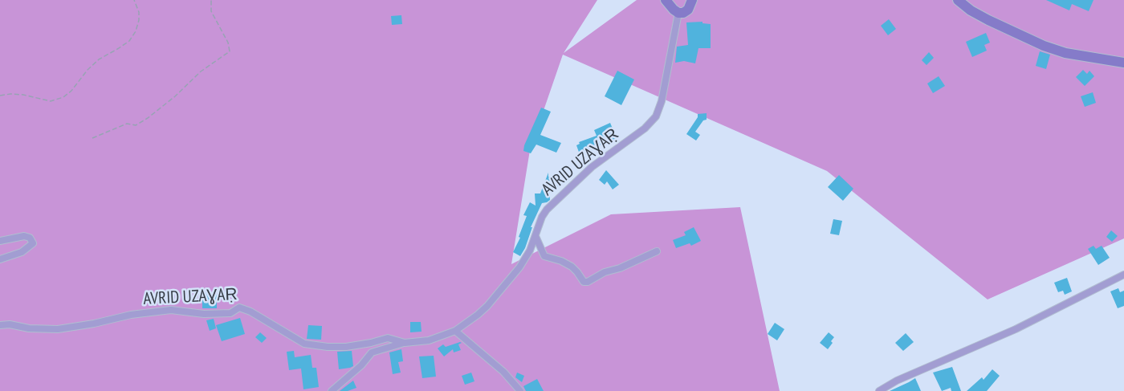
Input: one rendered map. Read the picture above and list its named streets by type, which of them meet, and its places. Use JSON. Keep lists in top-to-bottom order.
{
  "streets": {
    "street": ["AVRID UZAƔAṚ"]
  }
}
